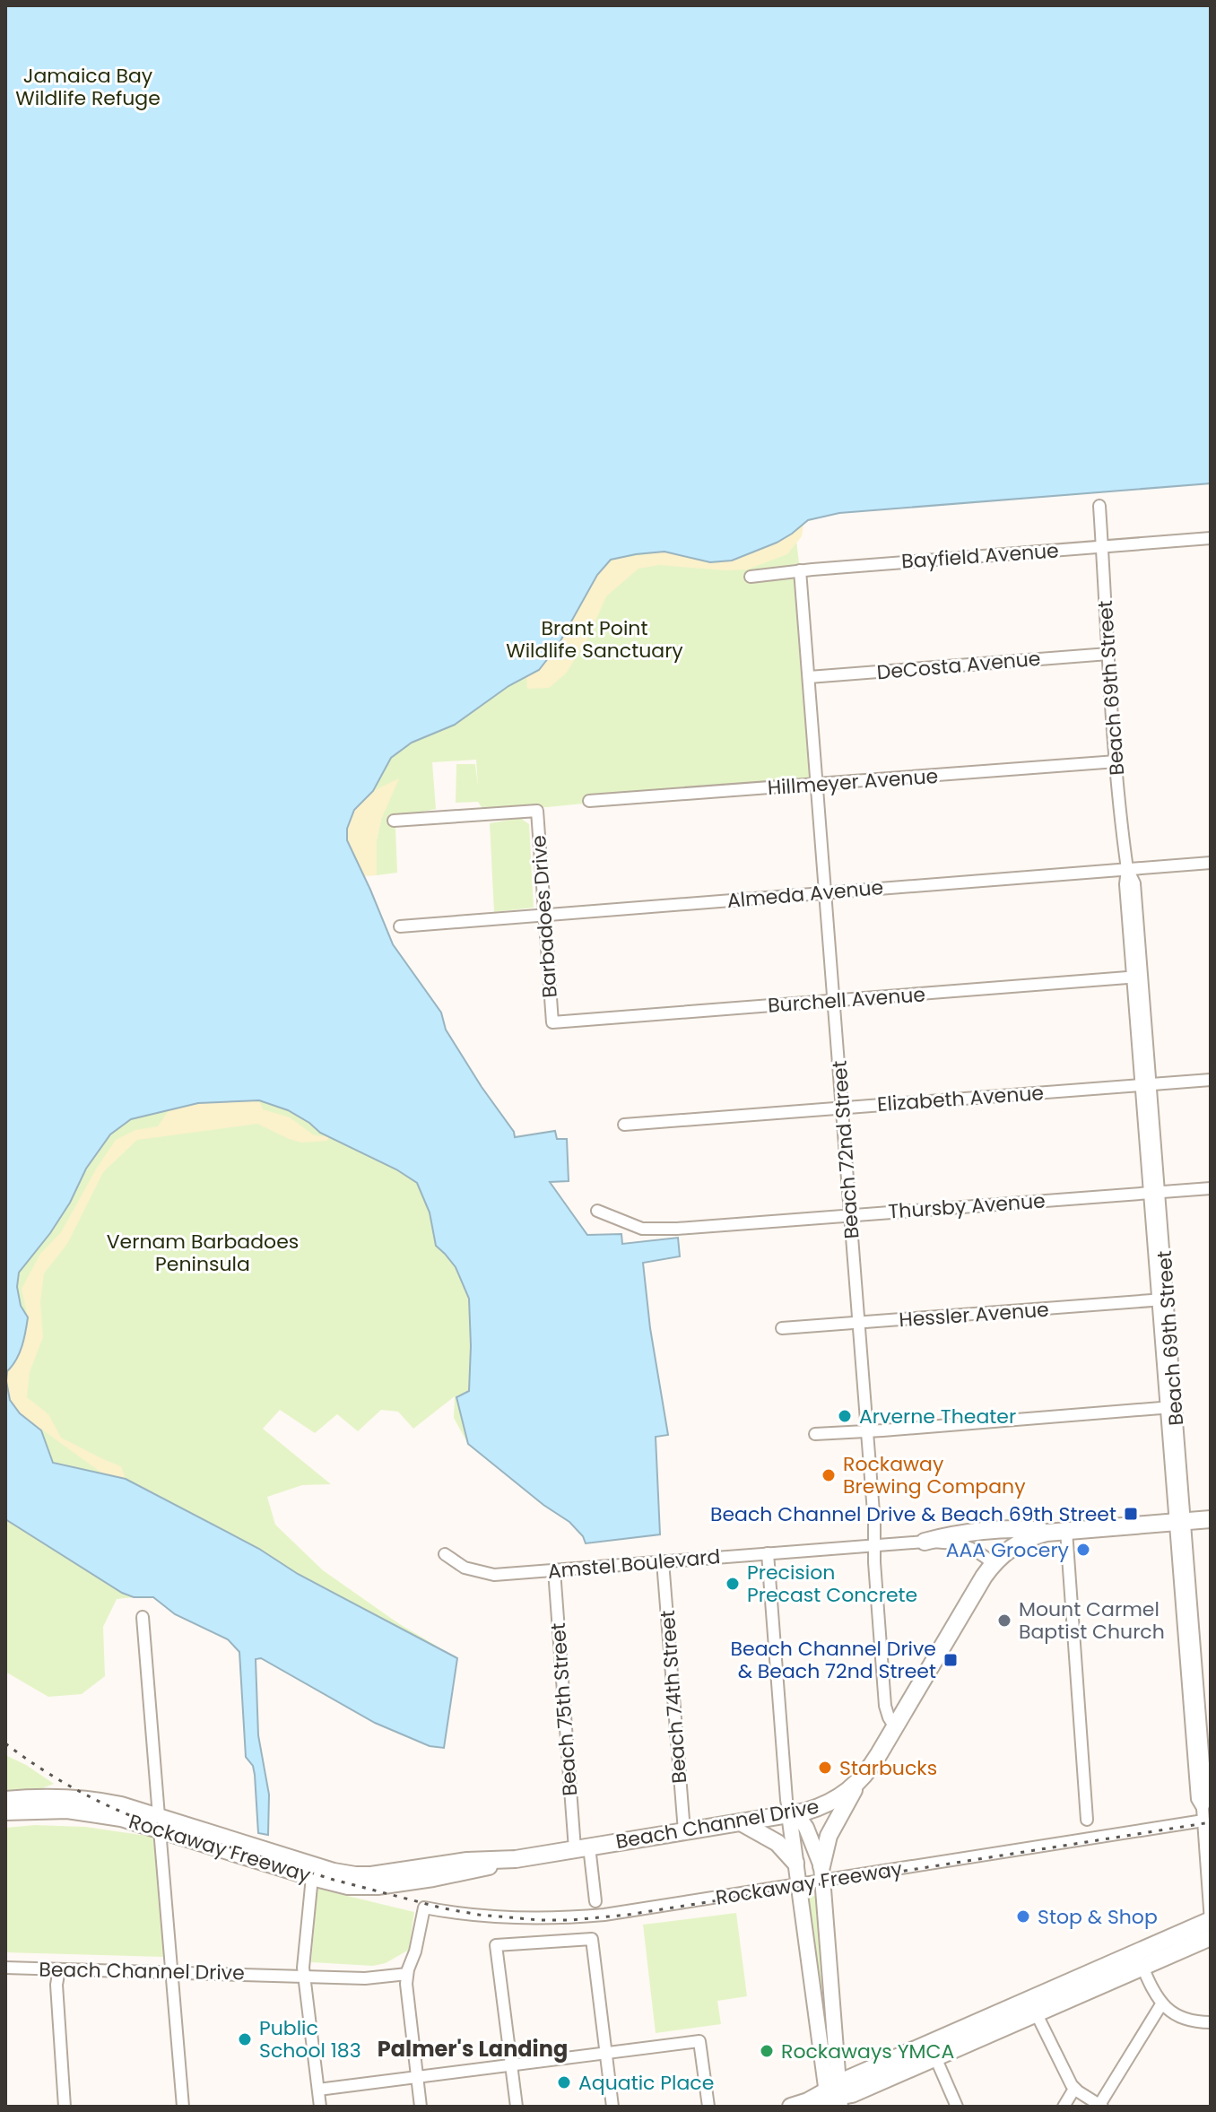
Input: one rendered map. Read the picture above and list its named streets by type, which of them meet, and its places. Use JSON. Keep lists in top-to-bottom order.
{
  "streets": {
    "main road": ["Beach Channel Drive", "Rockaway Freeway"],
    "street": [
      "Bayfield Avenue",
      "DeCosta Avenue",
      "Beach 69th Street",
      "Hillmeyer Avenue",
      "Almeda Avenue",
      "Barbadoes Drive",
      "Burchell Avenue",
      "Elizabeth Avenue",
      "Beach 72nd Street",
      "Thursby Avenue",
      "Hessler Avenue",
      "Amstel Boulevard",
      "Beach 74th Street",
      "Beach 75th Street"
    ]
  },
  "crossings": [
    ["Bayfield Avenue", "Beach 69th Street"],
    ["Bayfield Avenue", "Beach 72nd Street"],
    ["DeCosta Avenue", "Beach 69th Street"],
    ["DeCosta Avenue", "Beach 72nd Street"],
    ["Beach 69th Street", "Hillmeyer Avenue"],
    ["Beach 69th Street", "Almeda Avenue"],
    ["Beach 69th Street", "Burchell Avenue"],
    ["Beach 69th Street", "Elizabeth Avenue"],
    ["Beach 69th Street", "Thursby Avenue"],
    ["Beach 69th Street", "Hessler Avenue"],
    ["Beach 69th Street", "Beach Channel Drive"],
    ["Beach 69th Street", "Rockaway Freeway"],
    ["Hillmeyer Avenue", "Beach 72nd Street"],
    ["Almeda Avenue", "Barbadoes Drive"],
    ["Almeda Avenue", "Beach 72nd Street"],
    ["Barbadoes Drive", "Burchell Avenue"],
    ["Burchell Avenue", "Beach 72nd Street"],
    ["Elizabeth Avenue", "Beach 72nd Street"],
    ["Beach 72nd Street", "Thursby Avenue"],
    ["Beach 72nd Street", "Hessler Avenue"],
    ["Beach 72nd Street", "Amstel Boulevard"],
    ["Beach 72nd Street", "Beach Channel Drive"],
    ["Amstel Boulevard", "Beach 74th Street"],
    ["Amstel Boulevard", "Beach 75th Street"],
    ["Amstel Boulevard", "Beach Channel Drive"],
    ["Beach 74th Street", "Beach Channel Drive"],
    ["Beach 75th Street", "Beach Channel Drive"],
    ["Beach Channel Drive", "Rockaway Freeway"]
  ],
  "districts": ["Palmer's Landing"],
  "parks": ["Jamaica Bay Wildlife Refuge", "Brant Point Wildlife Sanctuary", "Vernam Barbadoes Peninsula"],
  "places": {
    "other": [
      "Arverne Theater",
      "Rockaway Brewing Company",
      "AAA Grocery",
      "Precision Precast Concrete",
      "Mount Carmel Baptist Church",
      "Starbucks",
      "Stop & Shop",
      "Public School 183",
      "Rockaways YMCA",
      "Aquatic Place"
    ],
    "transit": ["Beach Channel Drive & Beach 69th Street", "Beach Channel Drive & Beach 72nd Street"]
  }
}
